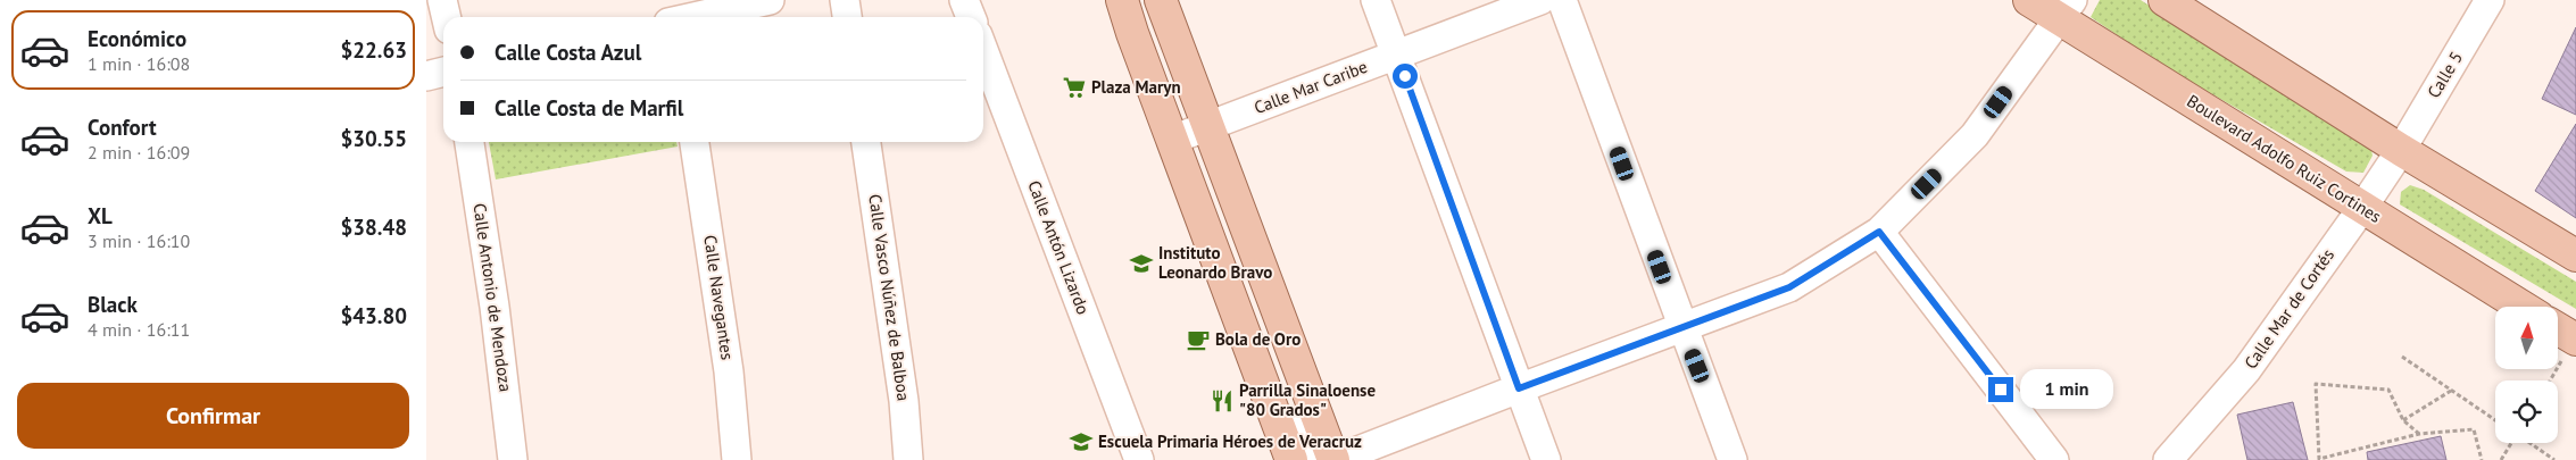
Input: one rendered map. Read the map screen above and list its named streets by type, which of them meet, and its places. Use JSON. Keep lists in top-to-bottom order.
{
  "streets": {
    "main road": ["Boulevard Adolfo Ruiz Cortines"],
    "street": [
      "Calle 5",
      "Calle Mar Caribe",
      "Calle Antón Lizardo",
      "Calle Antonio de Mendoza",
      "Calle Navegantes",
      "Calle Vasco Núñez de Balboa",
      "Calle Mar de Cortés"
    ]
  },
  "crossings": [
    ["Calle 5", "Calle Mar de Cortés"],
    ["Boulevard Adolfo Ruiz Cortines", "Calle Mar de Cortés"]
  ],
  "places": {
    "supermarket": ["Plaza Maryn"],
    "school or university": ["Instituto Leonardo Bravo", "Escuela Primaria Héroes de Veracruz"],
    "cafe": ["Bola de Oro"],
    "restaurant": ["Parrilla Sinaloense \"80 Grados\""]
  },
  "north": "top",
  "page": {
    "list": [
      {
        "name": "Económico",
        "note": "1 min · 16:08",
        "value": "$22.63"
      },
      {
        "name": "Confort",
        "note": "2 min · 16:09",
        "value": "$30.55"
      },
      {
        "name": "XL",
        "note": "3 min · 16:10",
        "value": "$38.48"
      },
      {
        "name": "Black",
        "note": "4 min · 16:11",
        "value": "$43.80"
      }
    ],
    "banner": ["Calle Costa Azul", "Calle Costa de Marfil"],
    "bubble": "1 min",
    "buttons": "Confirmar"
  }
}
